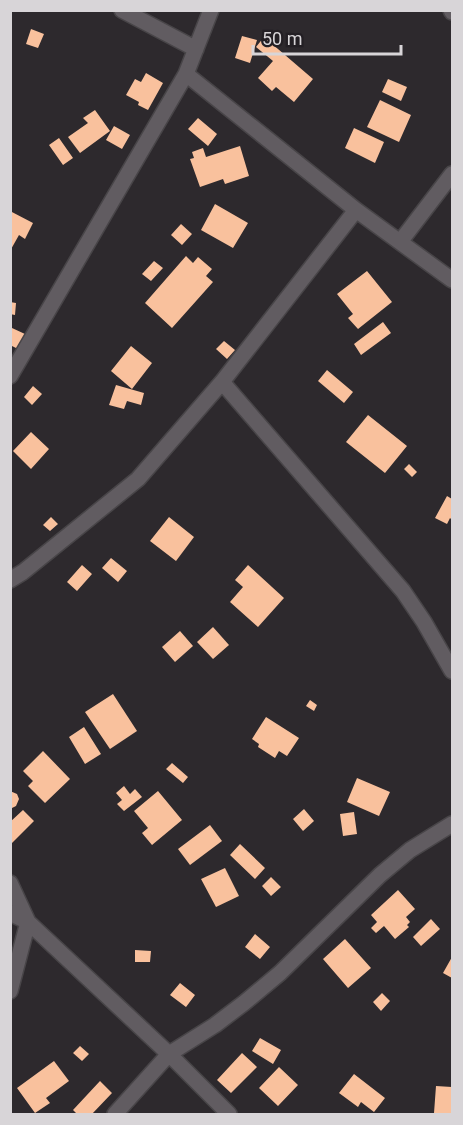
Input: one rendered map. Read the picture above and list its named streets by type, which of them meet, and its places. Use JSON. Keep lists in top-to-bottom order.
{
  "scale_bar": "50 m"
}
